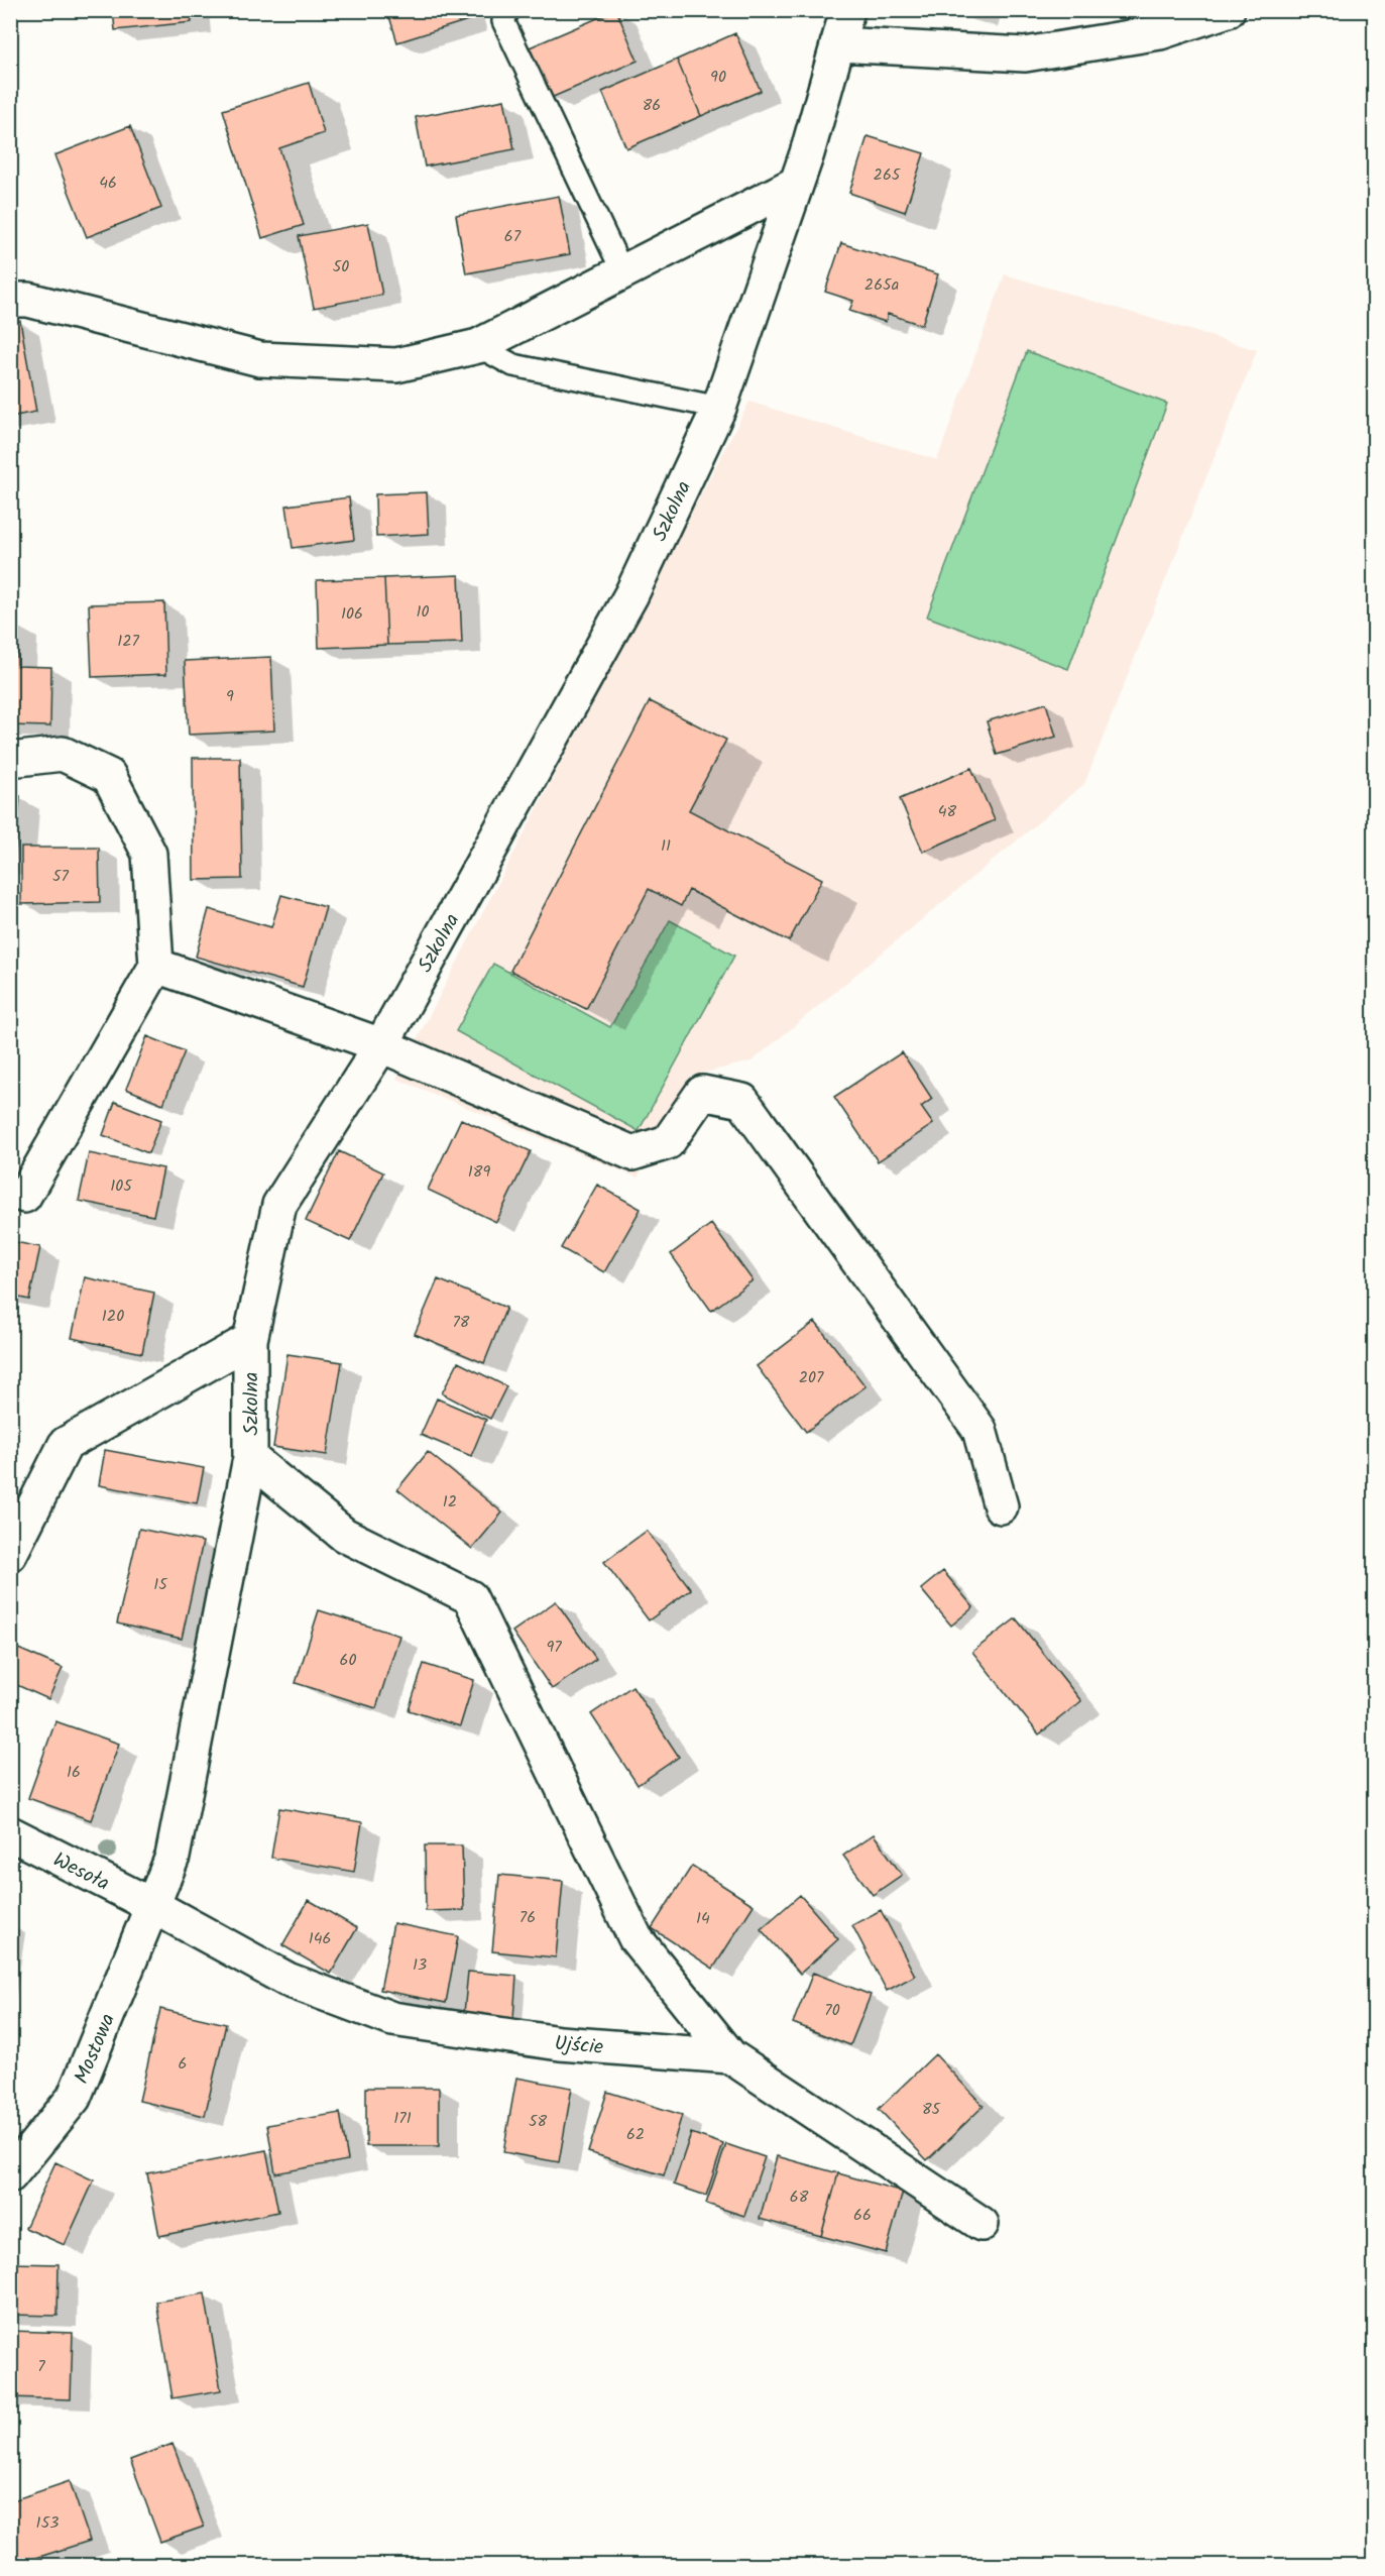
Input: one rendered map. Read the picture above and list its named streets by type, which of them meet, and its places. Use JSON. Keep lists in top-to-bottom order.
{
  "streets": {
    "street": [
      "Szkolna",
      "Wesoła",
      "Ujście",
      "Mostowa"
    ]
  },
  "crossings": [
    ["Szkolna", "Wesoła"],
    ["Szkolna", "Ujście"],
    ["Szkolna", "Mostowa"],
    ["Wesoła", "Ujście"],
    ["Wesoła", "Mostowa"],
    ["Ujście", "Mostowa"]
  ],
  "house_numbers": [
    "90",
    "86",
    "265",
    "46",
    "67",
    "50",
    "265a",
    "10",
    "106",
    "127",
    "9",
    "48",
    "11",
    "57",
    "189",
    "105",
    "120",
    "78",
    "207",
    "12",
    "15",
    "97",
    "60",
    "16",
    "76",
    "14",
    "146",
    "13",
    "70",
    "6",
    "85",
    "171",
    "58",
    "62",
    "68",
    "66",
    "7",
    "153"
  ]
}
